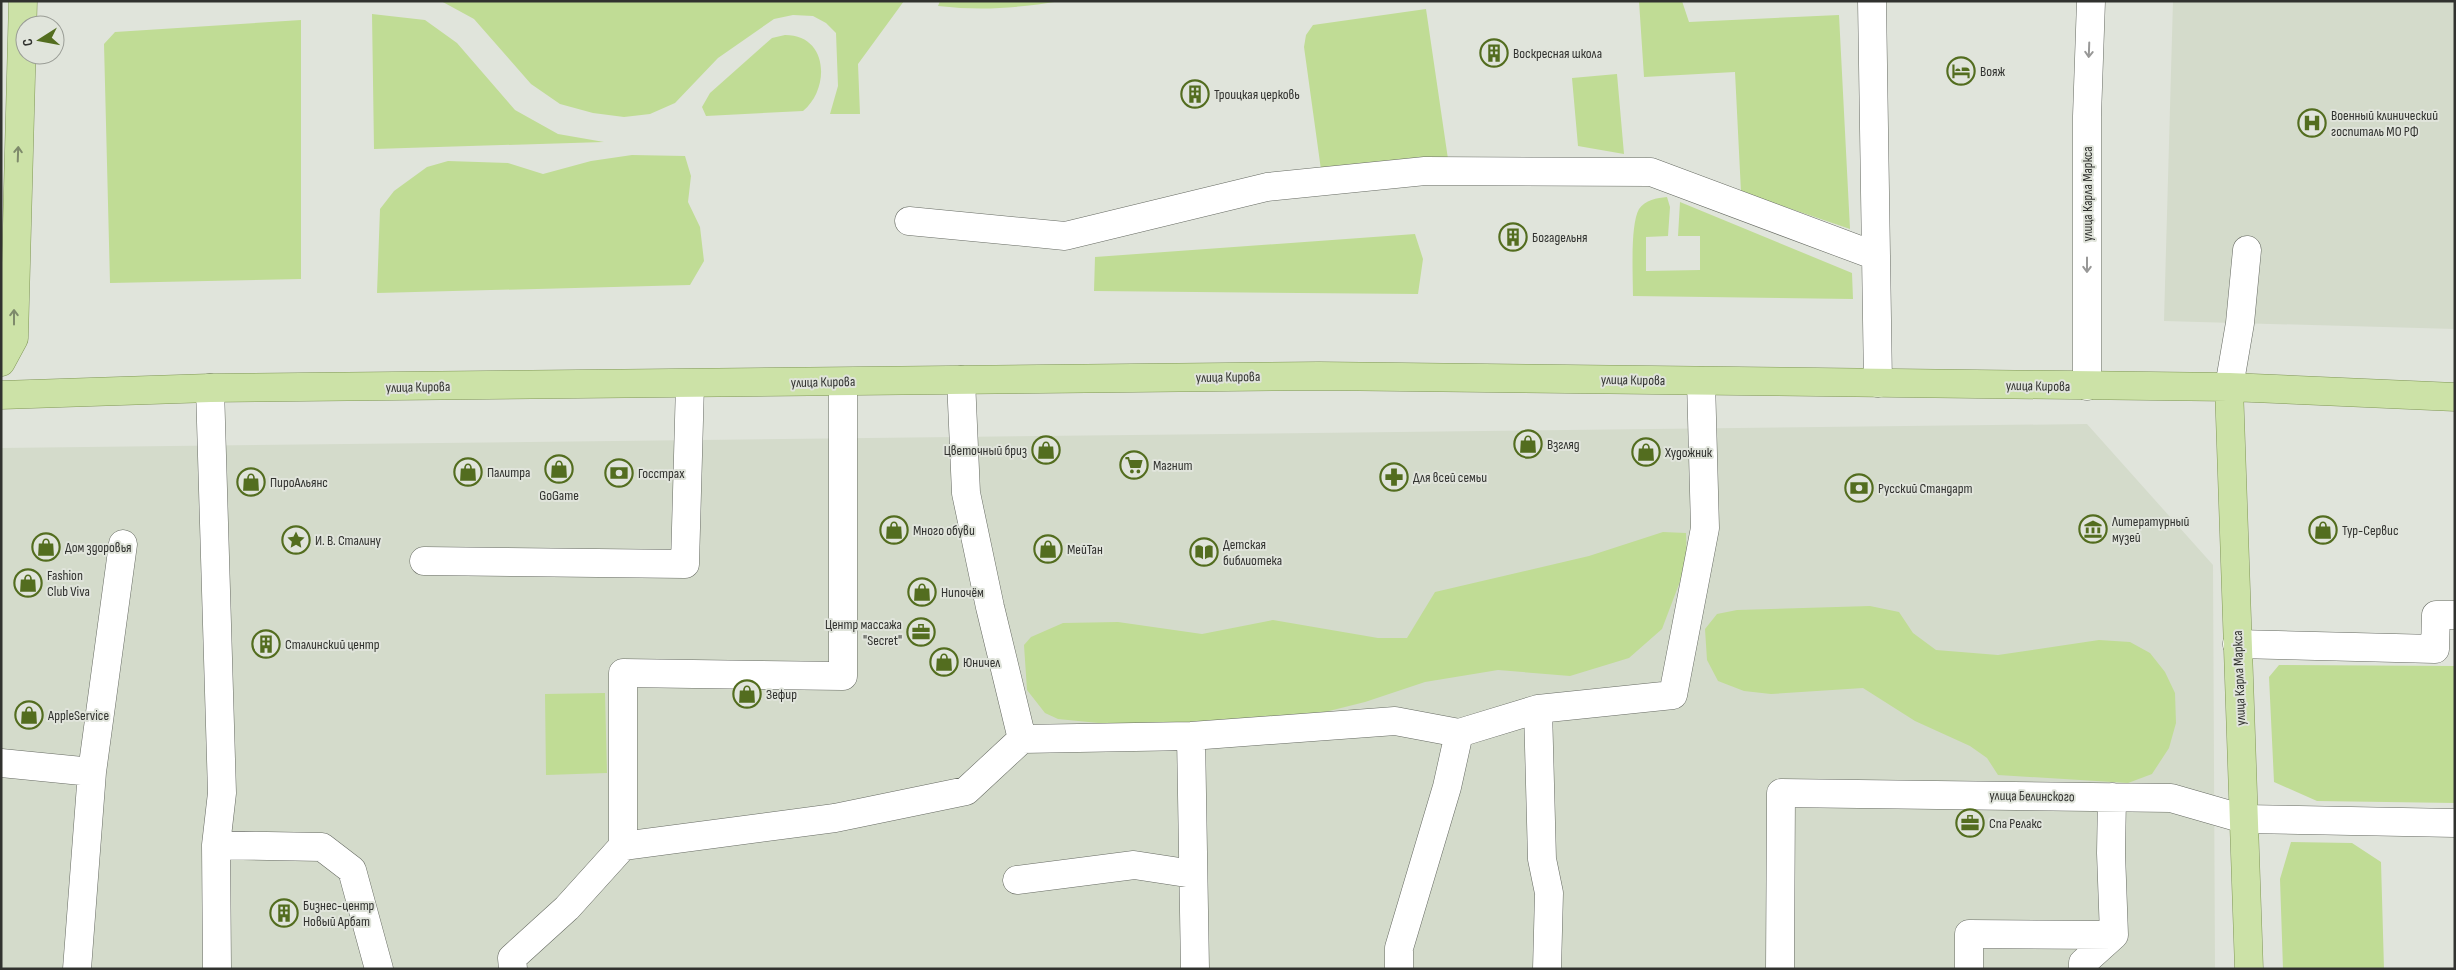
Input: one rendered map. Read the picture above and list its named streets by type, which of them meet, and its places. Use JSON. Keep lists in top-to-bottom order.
{
  "streets": {
    "main road": ["улица Карла Маркса", "улица Кирова"],
    "street": ["улица Белинского"]
  },
  "crossings": [
    ["улица Карла Маркса", "улица Кирова"],
    ["улица Карла Маркса", "улица Белинского"]
  ],
  "places": {
    "building": [
      "Воскресная школа",
      "Троицкая церковь",
      "Богадельня",
      "Сталинский центр",
      "Бизнес-центр Новый Арбат"
    ],
    "hotel": ["Вояж"],
    "hospital": ["Военный клинический госпиталь МО РФ"],
    "shop": [
      "Взгляд",
      "Цветочный бриз",
      "Художник",
      "GoGame",
      "Палитра",
      "ПироАльянс",
      "Много обуви",
      "Тур-Сервис",
      "Дом здоровья",
      "МейТан",
      "Fashion Club Viva",
      "Нипочём",
      "Юничел",
      "Зефир",
      "AppleService"
    ],
    "supermarket": ["Магнит"],
    "bank": ["Госстрах", "Русский Стандарт"],
    "pharmacy": ["Для всей семьи"],
    "museum": ["Литературный музей"],
    "place": ["И. В. Сталину"],
    "library": ["Детская библиотека"],
    "office": ["Центр массажа \"Secret\"", "Спа Релакс"]
  },
  "north": "left"
}
